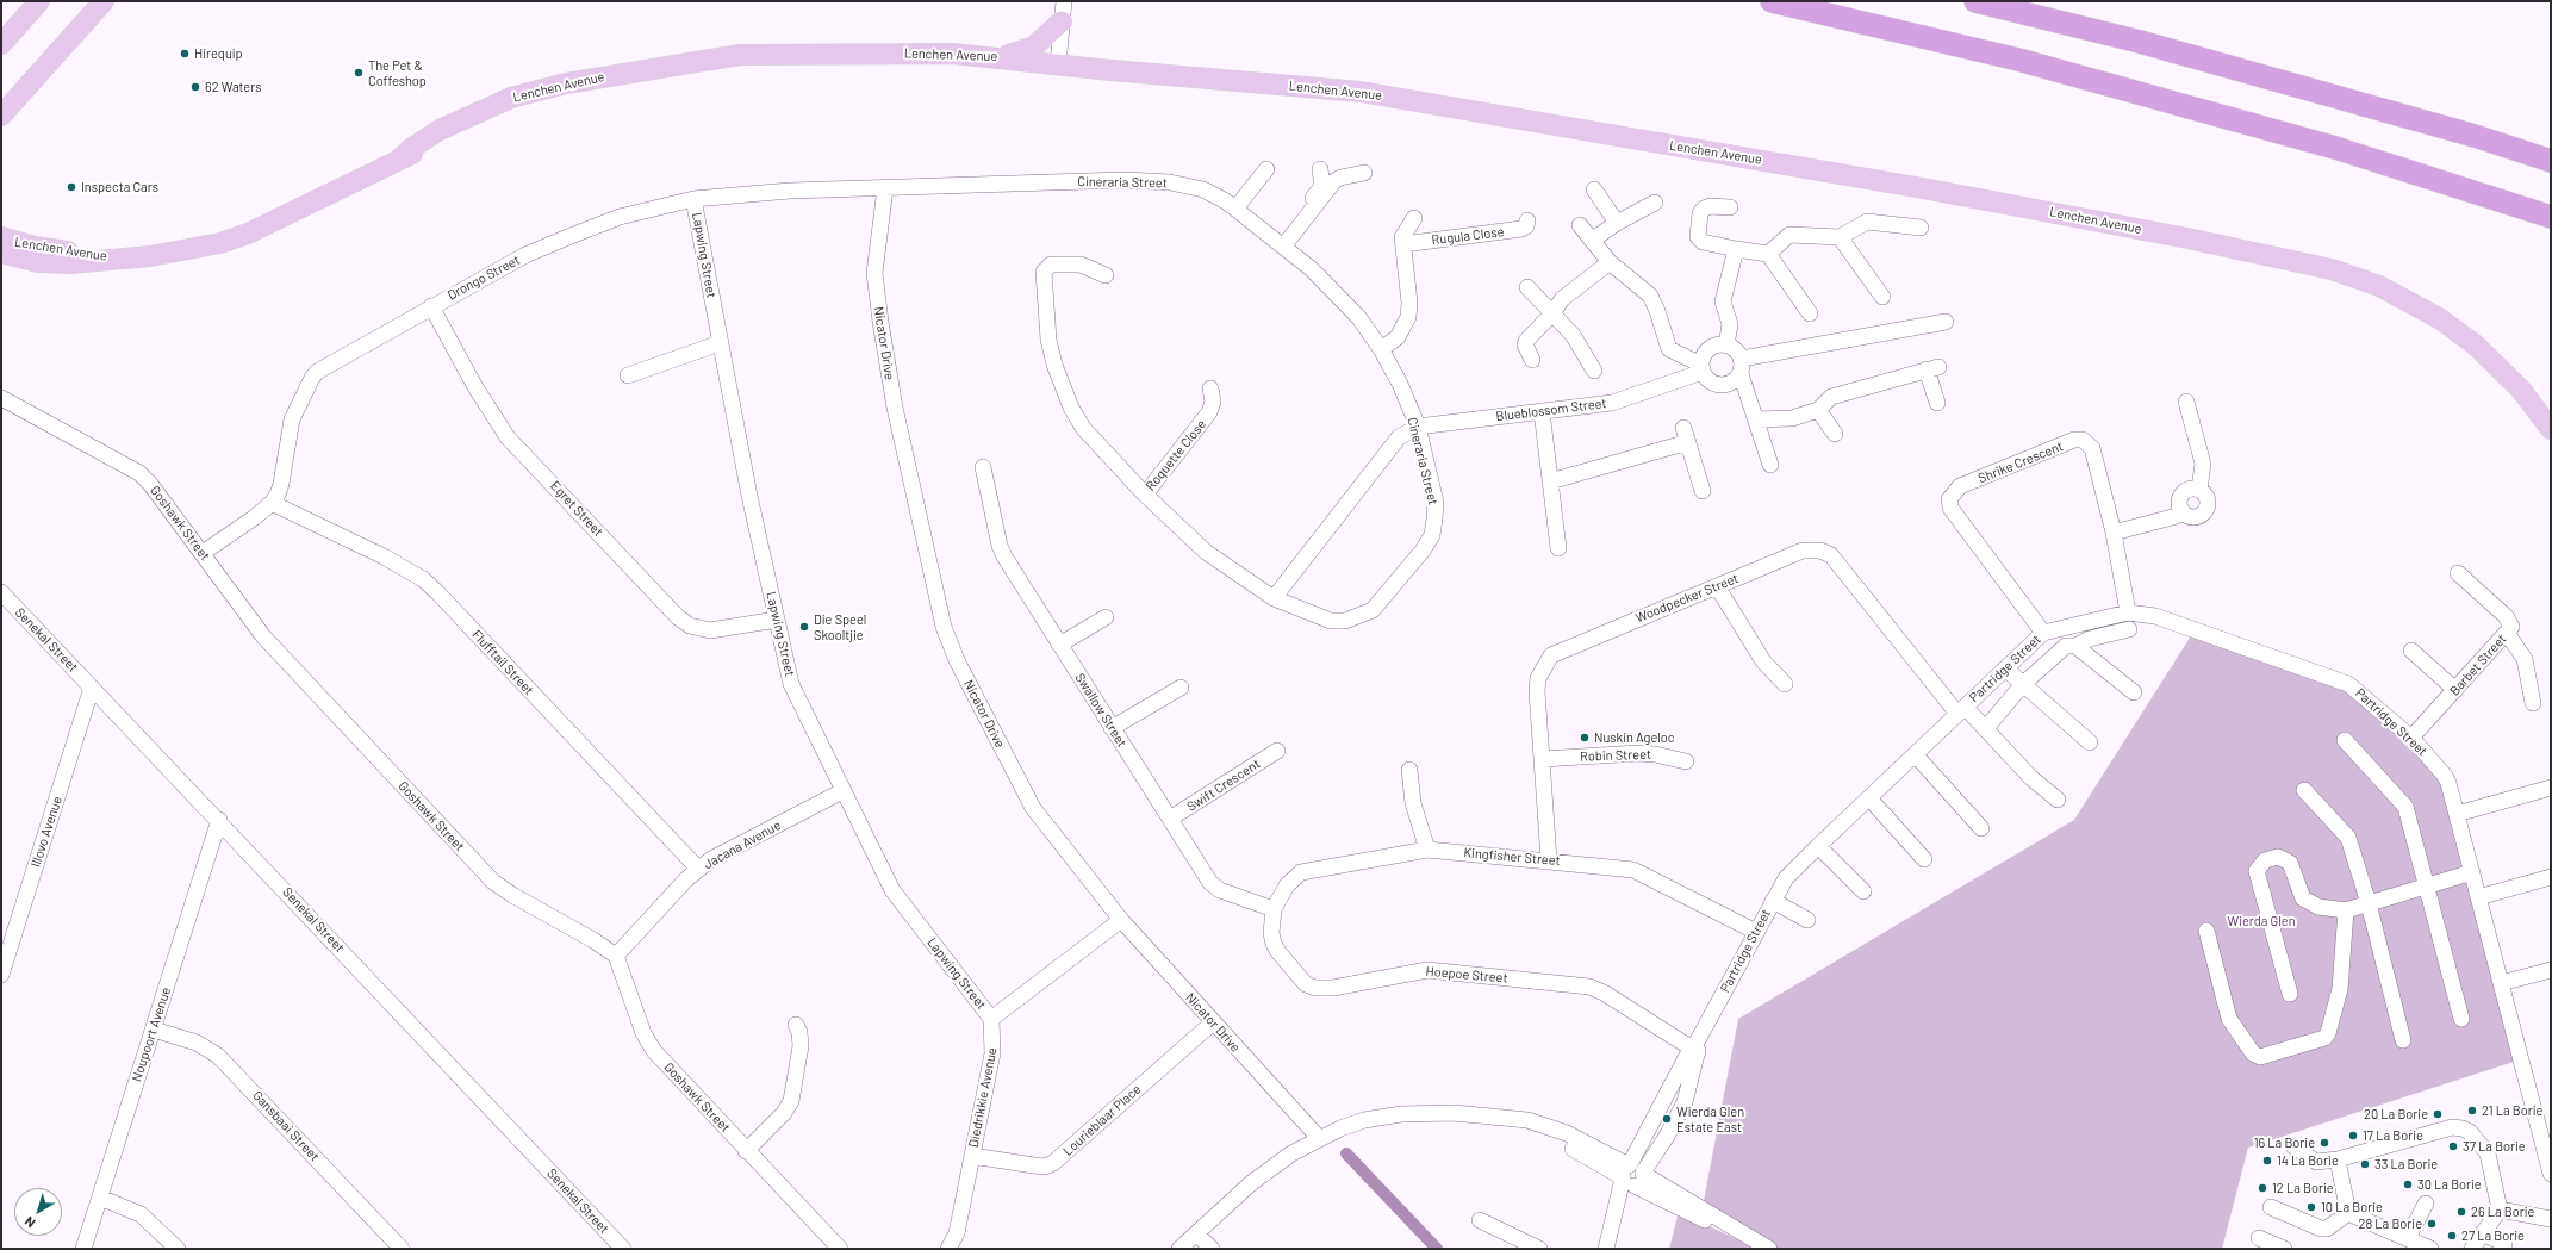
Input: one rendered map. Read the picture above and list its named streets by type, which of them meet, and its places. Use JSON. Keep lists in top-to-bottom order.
{
  "streets": {
    "main road": ["Lenchen Avenue"],
    "street": [
      "Cineraria Street",
      "Rugula Close",
      "Lapwing Street",
      "Drongo Street",
      "Nicator Drive",
      "Blueblossom Street",
      "Roquette Close",
      "Shrike Crescent",
      "Egret Street",
      "Goshawk Street",
      "Woodpecker Street",
      "Senekal Street",
      "Flufftail Street",
      "Barbet Street",
      "Partridge Street",
      "Swallow Street",
      "Robin Street",
      "Swift Crescent",
      "Illovo Avenue",
      "Jacana Avenue",
      "Kingfisher Street",
      "Hoepoe Street",
      "Noupoort Avenue",
      "Diedrikkie Avenue",
      "Lourieblaar Place",
      "Gansbaai Street"
    ]
  },
  "crossings": [
    ["Cineraria Street", "Drongo Street"],
    ["Cineraria Street", "Nicator Drive"],
    ["Cineraria Street", "Blueblossom Street"],
    ["Cineraria Street", "Roquette Close"],
    ["Lapwing Street", "Drongo Street"],
    ["Lapwing Street", "Egret Street"],
    ["Lapwing Street", "Jacana Avenue"],
    ["Lapwing Street", "Diedrikkie Avenue"],
    ["Drongo Street", "Nicator Drive"],
    ["Drongo Street", "Egret Street"],
    ["Drongo Street", "Goshawk Street"],
    ["Drongo Street", "Flufftail Street"],
    ["Nicator Drive", "Lourieblaar Place"],
    ["Shrike Crescent", "Partridge Street"],
    ["Goshawk Street", "Jacana Avenue"],
    ["Woodpecker Street", "Partridge Street"],
    ["Woodpecker Street", "Robin Street"],
    ["Woodpecker Street", "Kingfisher Street"],
    ["Senekal Street", "Illovo Avenue"],
    ["Senekal Street", "Noupoort Avenue"],
    ["Flufftail Street", "Jacana Avenue"],
    ["Barbet Street", "Partridge Street"],
    ["Partridge Street", "Kingfisher Street"],
    ["Partridge Street", "Hoepoe Street"],
    ["Swallow Street", "Swift Crescent"],
    ["Swallow Street", "Kingfisher Street"],
    ["Swallow Street", "Hoepoe Street"],
    ["Kingfisher Street", "Hoepoe Street"],
    ["Noupoort Avenue", "Gansbaai Street"],
    ["Diedrikkie Avenue", "Lourieblaar Place"]
  ],
  "parks": ["Wierda Glen"],
  "places": [
    "Hirequip",
    "The Pet & Coffeshop",
    "62 Waters",
    "Inspecta Cars",
    "Die Speel Skooltjie",
    "Nuskin Ageloc",
    "21 La Borie",
    "20 La Borie",
    "Wierda Glen Estate East",
    "17 La Borie",
    "16 La Borie",
    "37 La Borie",
    "14 La Borie",
    "33 La Borie",
    "30 La Borie",
    "12 La Borie",
    "10 La Borie",
    "26 La Borie",
    "28 La Borie",
    "27 La Borie"
  ],
  "north": "bottom left"
}
